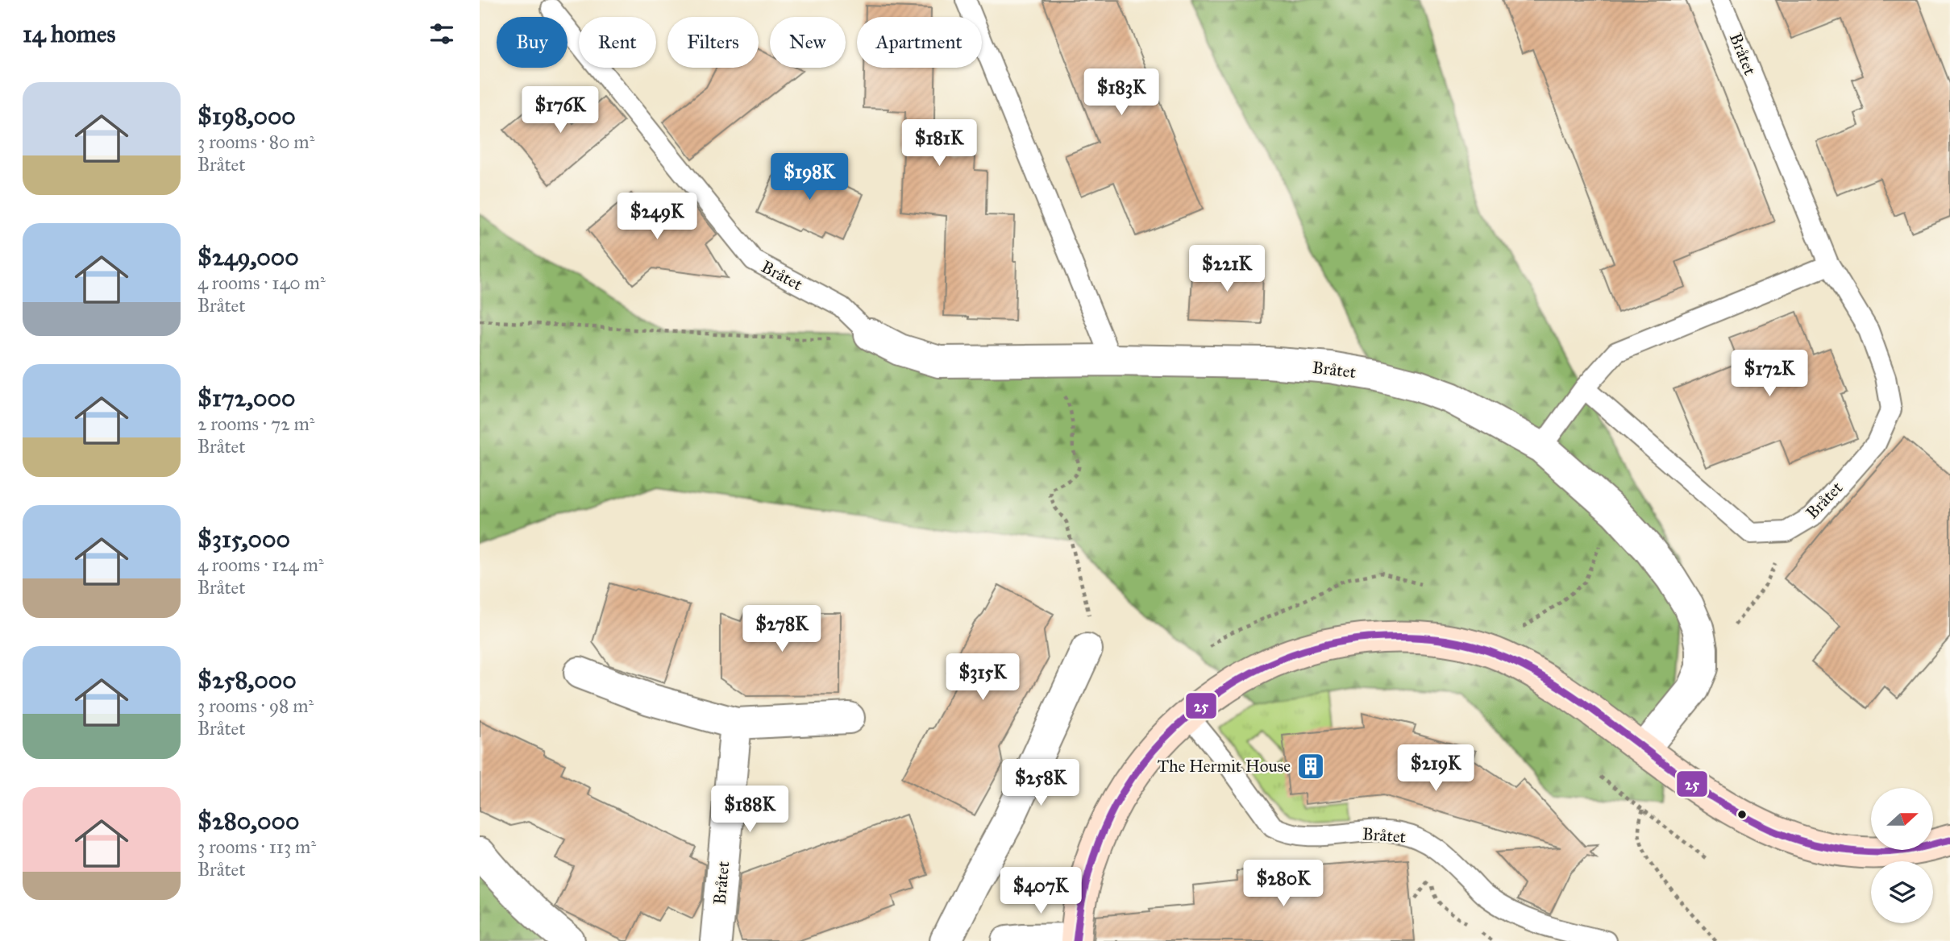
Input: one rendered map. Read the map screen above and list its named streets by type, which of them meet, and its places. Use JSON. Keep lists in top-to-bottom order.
{
  "streets": {
    "street": ["Bråtet"]
  },
  "places": {
    "building": ["The Hermit House"]
  },
  "lines": ["transit line 25"],
  "north": "right",
  "page": {
    "heading": "14 homes",
    "chip": [
      "Buy",
      "Rent",
      "Filters",
      "New",
      "Apartment"
    ],
    "list": [
      {
        "name": "$198,000",
        "note": "3 rooms · 80 m² · Bråtet"
      },
      {
        "name": "$249,000",
        "note": "4 rooms · 140 m² · Bråtet"
      },
      {
        "name": "$172,000",
        "note": "2 rooms · 72 m² · Bråtet"
      },
      {
        "name": "$315,000",
        "note": "4 rooms · 124 m² · Bråtet"
      },
      {
        "name": "$258,000",
        "note": "3 rooms · 98 m² · Bråtet"
      },
      {
        "name": "$280,000",
        "note": "3 rooms · 113 m² · Bråtet"
      }
    ],
    "price": [
      "$183K",
      "$176K",
      "$181K",
      "$198K",
      "$249K",
      "$221K",
      "$172K",
      "$278K",
      "$315K",
      "$219K",
      "$258K",
      "$188K",
      "$280K",
      "$407K"
    ]
  }
}
